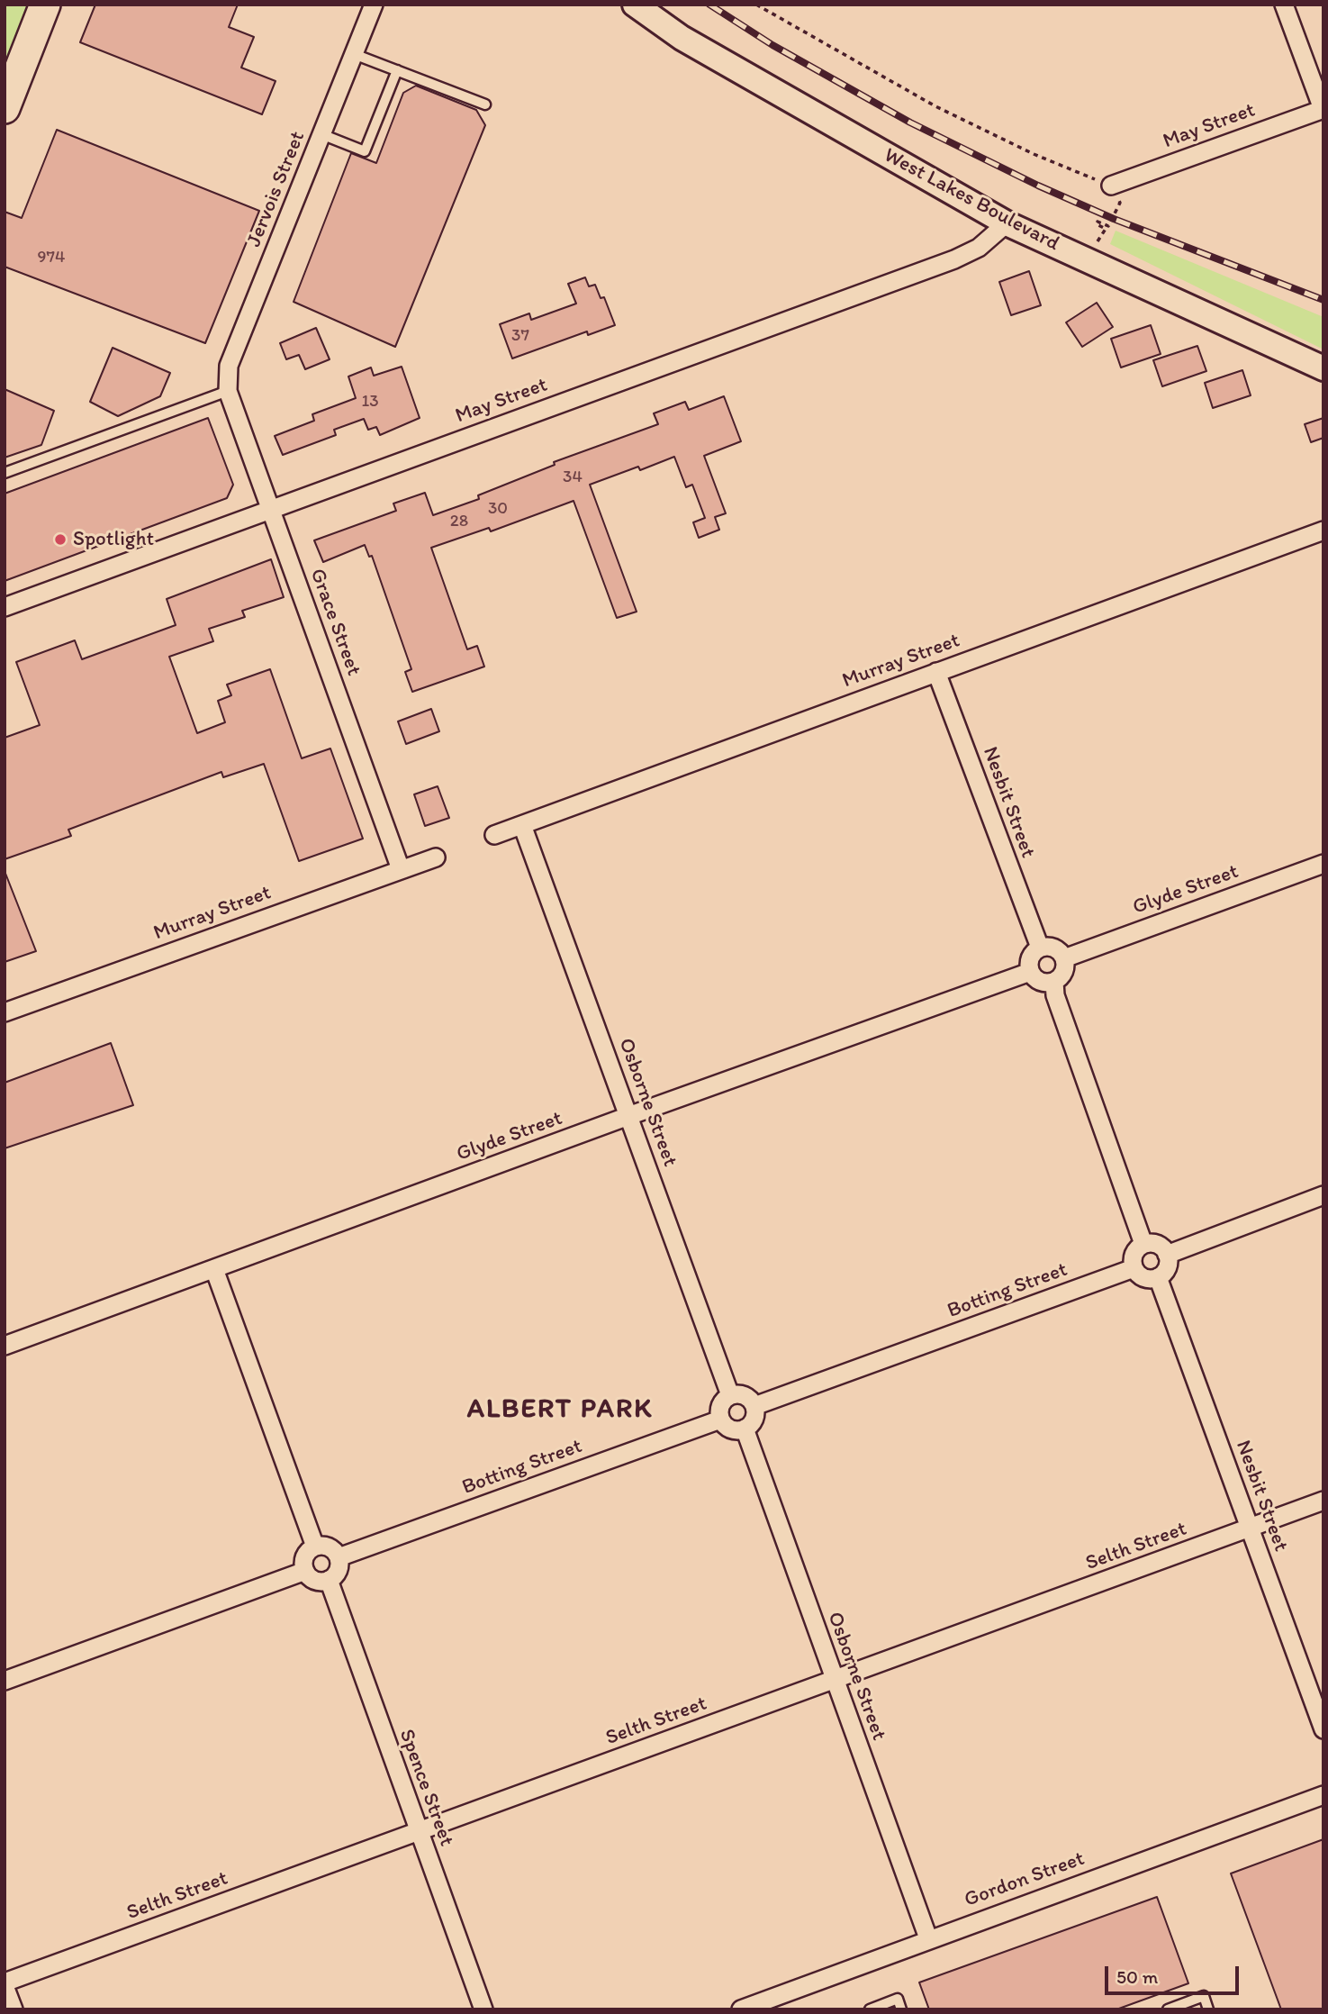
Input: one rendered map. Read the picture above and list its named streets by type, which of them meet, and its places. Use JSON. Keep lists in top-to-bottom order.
{
  "streets": {
    "main road": ["West Lakes Boulevard"],
    "street": [
      "May Street",
      "Jervois Street",
      "Grace Street",
      "Murray Street",
      "Nesbit Street",
      "Glyde Street",
      "Osborne Street",
      "Botting Street",
      "Selth Street",
      "Spence Street",
      "Gordon Street"
    ]
  },
  "crossings": [
    ["May Street", "West Lakes Boulevard"],
    ["May Street", "Grace Street"],
    ["Jervois Street", "Grace Street"],
    ["Grace Street", "Murray Street"],
    ["Murray Street", "Nesbit Street"],
    ["Murray Street", "Osborne Street"],
    ["Nesbit Street", "Glyde Street"],
    ["Nesbit Street", "Botting Street"],
    ["Nesbit Street", "Selth Street"],
    ["Glyde Street", "Osborne Street"],
    ["Osborne Street", "Botting Street"],
    ["Osborne Street", "Selth Street"],
    ["Osborne Street", "Gordon Street"],
    ["Botting Street", "Spence Street"],
    ["Selth Street", "Spence Street"]
  ],
  "districts": ["ALBERT PARK"],
  "places": ["Spotlight"],
  "house_numbers": [
    "974",
    "37",
    "13",
    "34",
    "30",
    "28"
  ],
  "scale_bar": "50 m"
}
